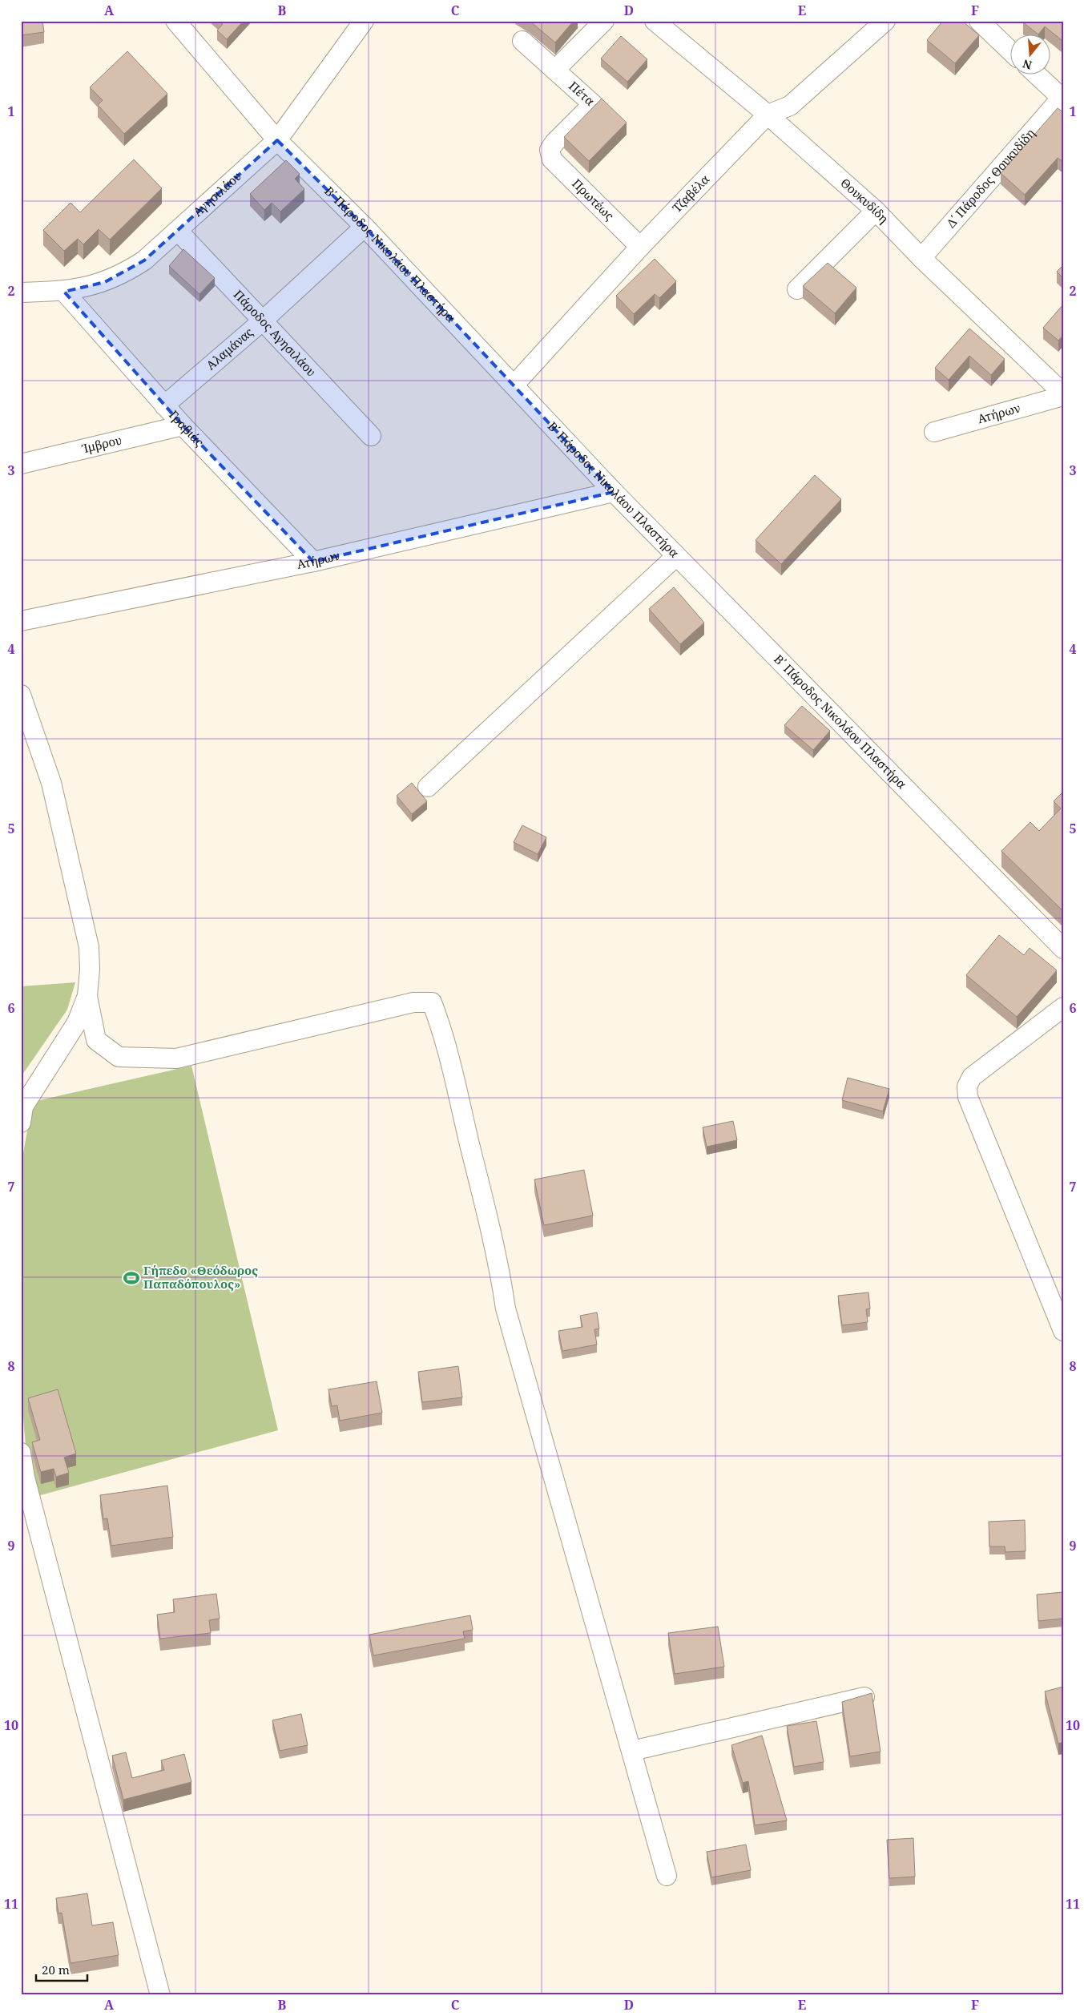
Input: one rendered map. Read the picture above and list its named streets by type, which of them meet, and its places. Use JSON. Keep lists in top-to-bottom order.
{
  "streets": {
    "street": [
      "Πέτα",
      "Δ΄ Πάροδος Θουκυδίδη",
      "Τζαβέλα",
      "Αγησιλάου",
      "Πρωτέως",
      "Θουκυδίδη",
      "Β΄ Πάροδος Νικολάου Πλαστήρα",
      "Πάροδος Αγησιλάου",
      "Αλαμάνας",
      "Ατήρων",
      "Γραβιάς",
      "Ίμβρου"
    ]
  },
  "crossings": [
    ["Πέτα", "Πρωτέως"],
    ["Δ΄ Πάροδος Θουκυδίδη", "Θουκυδίδη"],
    ["Τζαβέλα", "Πρωτέως"],
    ["Τζαβέλα", "Θουκυδίδη"],
    ["Τζαβέλα", "Β΄ Πάροδος Νικολάου Πλαστήρα"],
    ["Αγησιλάου", "Β΄ Πάροδος Νικολάου Πλαστήρα"],
    ["Αγησιλάου", "Πάροδος Αγησιλάου"],
    ["Αγησιλάου", "Γραβιάς"],
    ["Θουκυδίδη", "Ατήρων"],
    ["Β΄ Πάροδος Νικολάου Πλαστήρα", "Αλαμάνας"],
    ["Β΄ Πάροδος Νικολάου Πλαστήρα", "Ατήρων"],
    ["Πάροδος Αγησιλάου", "Αλαμάνας"],
    ["Αλαμάνας", "Γραβιάς"],
    ["Ατήρων", "Γραβιάς"],
    ["Γραβιάς", "Ίμβρου"]
  ],
  "places": {
    "sports": ["Γήπεδο «Θεόδωρος Παπαδόπουλος»"]
  },
  "scale_bar": "20 m",
  "north": "bottom",
  "grid": {
    "columns": [
      "A",
      "B",
      "C",
      "D",
      "E",
      "F"
    ],
    "rows": [
      "1",
      "2",
      "3",
      "4",
      "5",
      "6",
      "7",
      "8",
      "9",
      "10",
      "11"
    ]
  }
}
